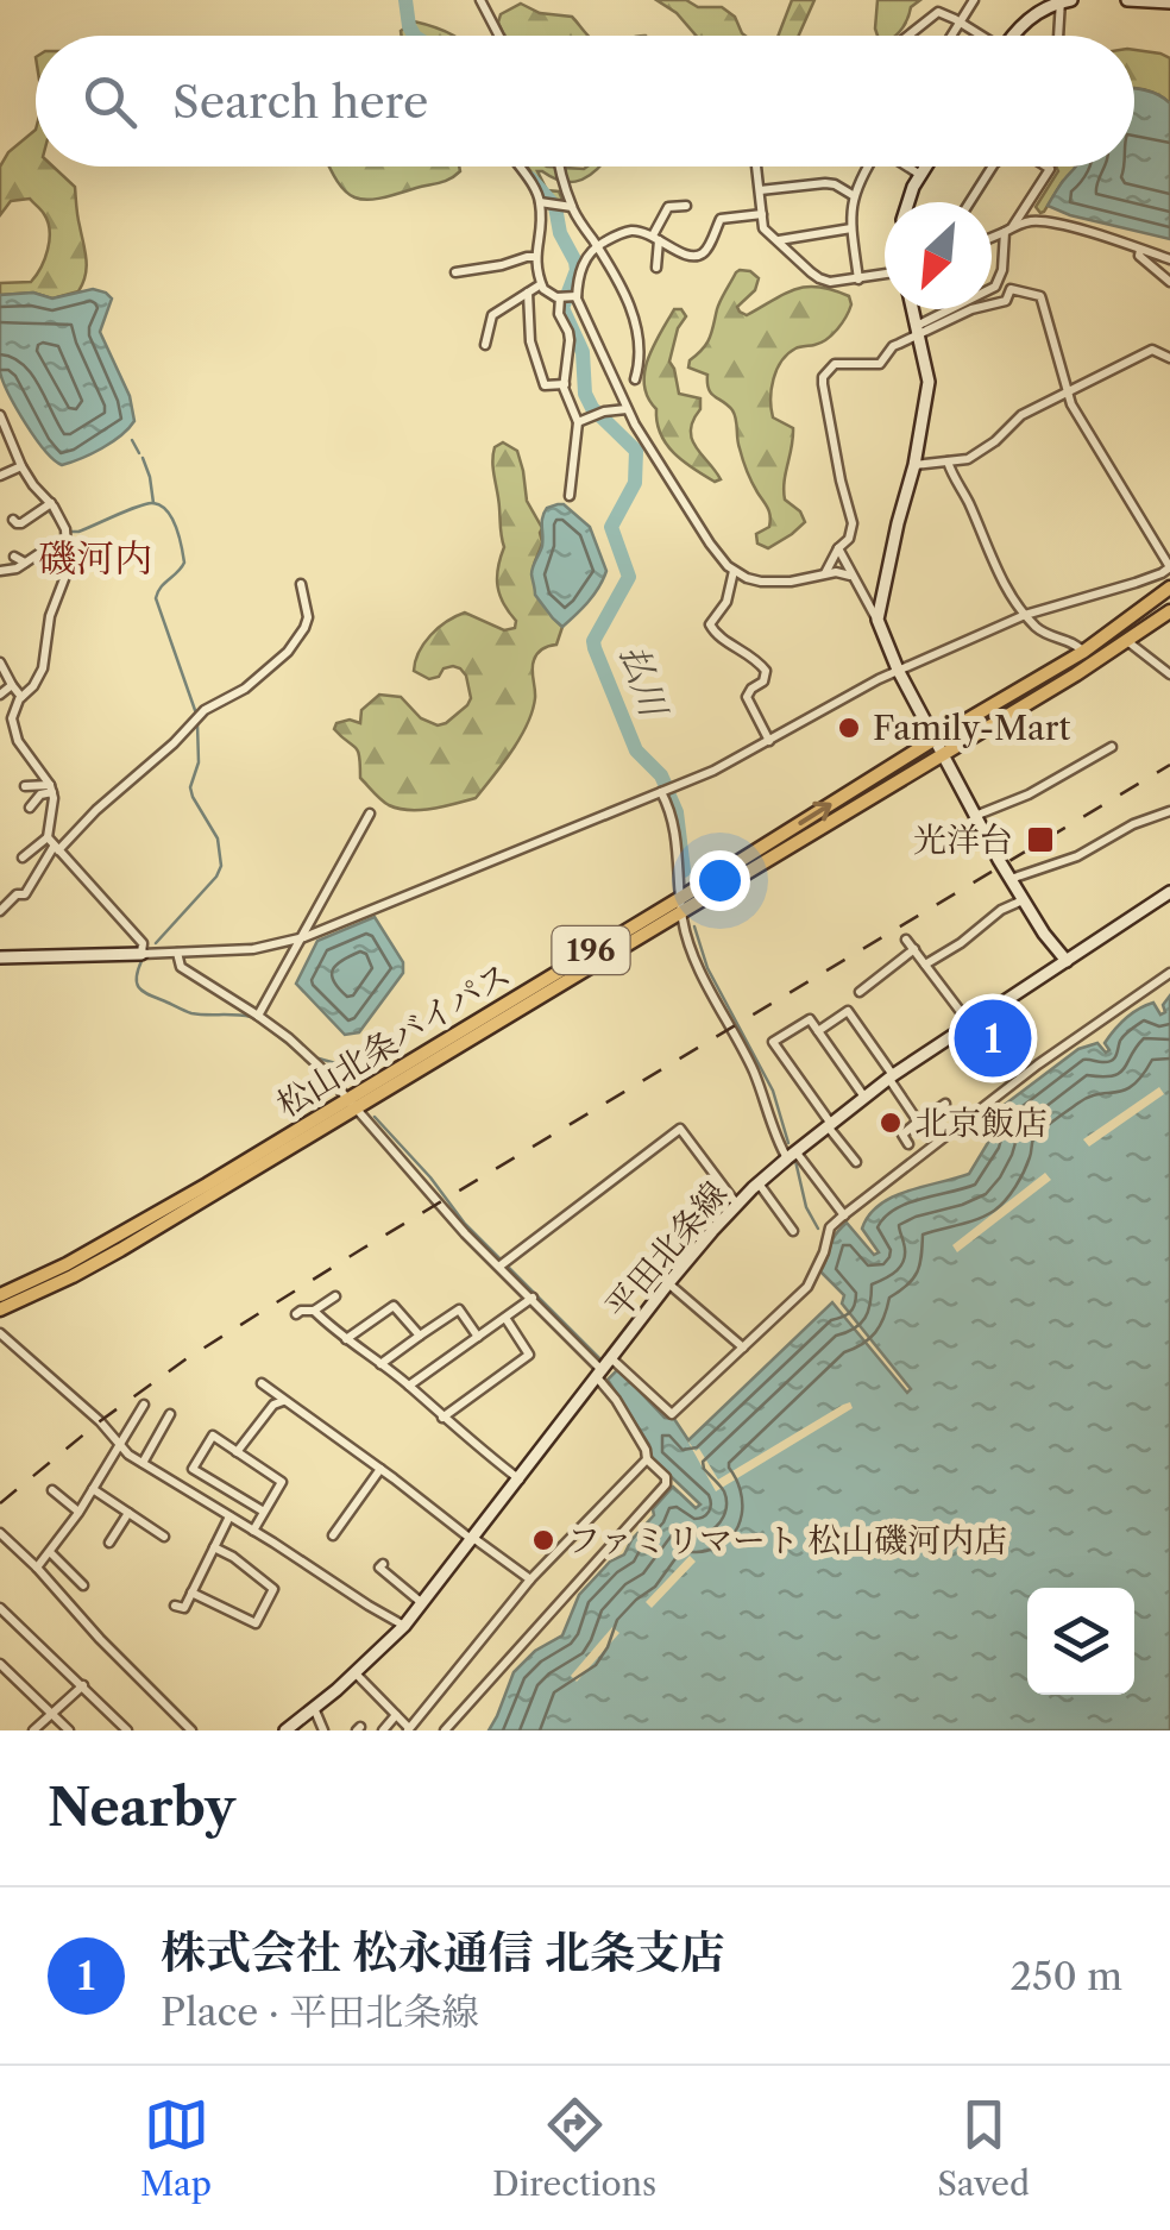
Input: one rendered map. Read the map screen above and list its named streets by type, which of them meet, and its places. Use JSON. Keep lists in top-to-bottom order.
{
  "streets": {
    "highway": ["196", "松山北条バイパス"],
    "main road": ["平田北条線"]
  },
  "districts": ["磯河内"],
  "water": ["払川"],
  "places": {
    "other": ["Family-Mart", "北京飯店", "ファミリマート 松山磯河内店"],
    "transit": ["光洋台"]
  },
  "north": "bottom left",
  "page": {
    "search": "Search here",
    "pins": "1",
    "heading": "Nearby",
    "list": [
      {
        "mark": "1",
        "name": "株式会社 松永通信 北条支店",
        "note": "Place · 平田北条線",
        "value": "250 m"
      }
    ],
    "nav": ["Map", "Directions", "Saved"]
  }
}
